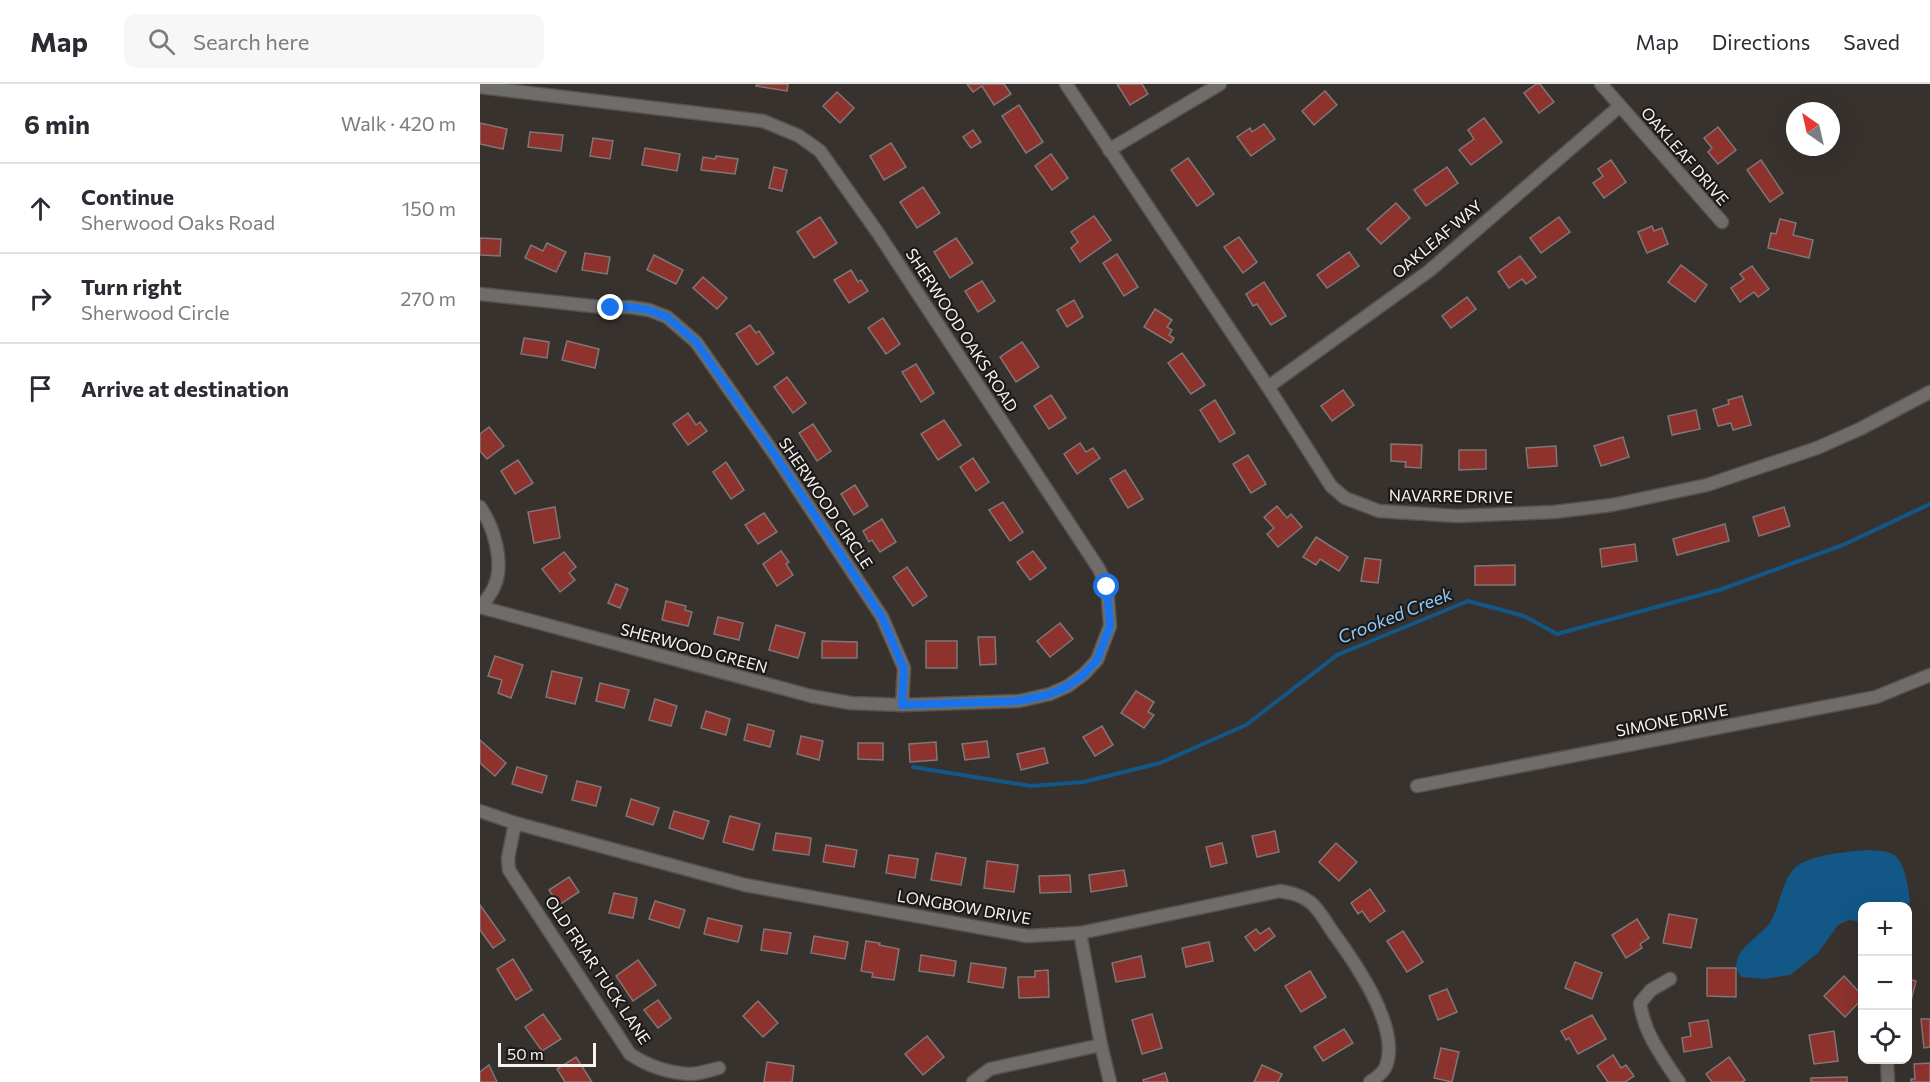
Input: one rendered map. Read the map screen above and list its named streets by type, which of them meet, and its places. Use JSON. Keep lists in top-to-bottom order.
{
  "streets": {
    "street": [
      "OAKLEAF DRIVE",
      "OAKLEAF WAY",
      "SHERWOOD OAKS ROAD",
      "NAVARRE DRIVE",
      "SHERWOOD CIRCLE",
      "SHERWOOD GREEN",
      "SIMONE DRIVE",
      "LONGBOW DRIVE",
      "OLD FRIAR TUCK LANE"
    ]
  },
  "crossings": [
    ["OAKLEAF DRIVE", "OAKLEAF WAY"],
    ["OAKLEAF WAY", "NAVARRE DRIVE"],
    ["SHERWOOD OAKS ROAD", "SHERWOOD CIRCLE"],
    ["SHERWOOD OAKS ROAD", "SHERWOOD GREEN"],
    ["SHERWOOD CIRCLE", "SHERWOOD GREEN"],
    ["LONGBOW DRIVE", "OLD FRIAR TUCK LANE"]
  ],
  "water": ["Crooked Creek"],
  "scale_bar": "50 m",
  "north": "top left",
  "page": {
    "header": "Map",
    "search": "Search here",
    "nav": ["Map", "Directions", "Saved"],
    "heading": ["6 min", "Walk · 420 m"],
    "list": [
      ["Continue", "Sherwood Oaks Road", "150 m"],
      ["Turn right", "Sherwood Circle", "270 m"],
      "Arrive at destination"
    ],
    "map_buttons": ["+", "−"],
    "scale": "50 m"
  }
}
